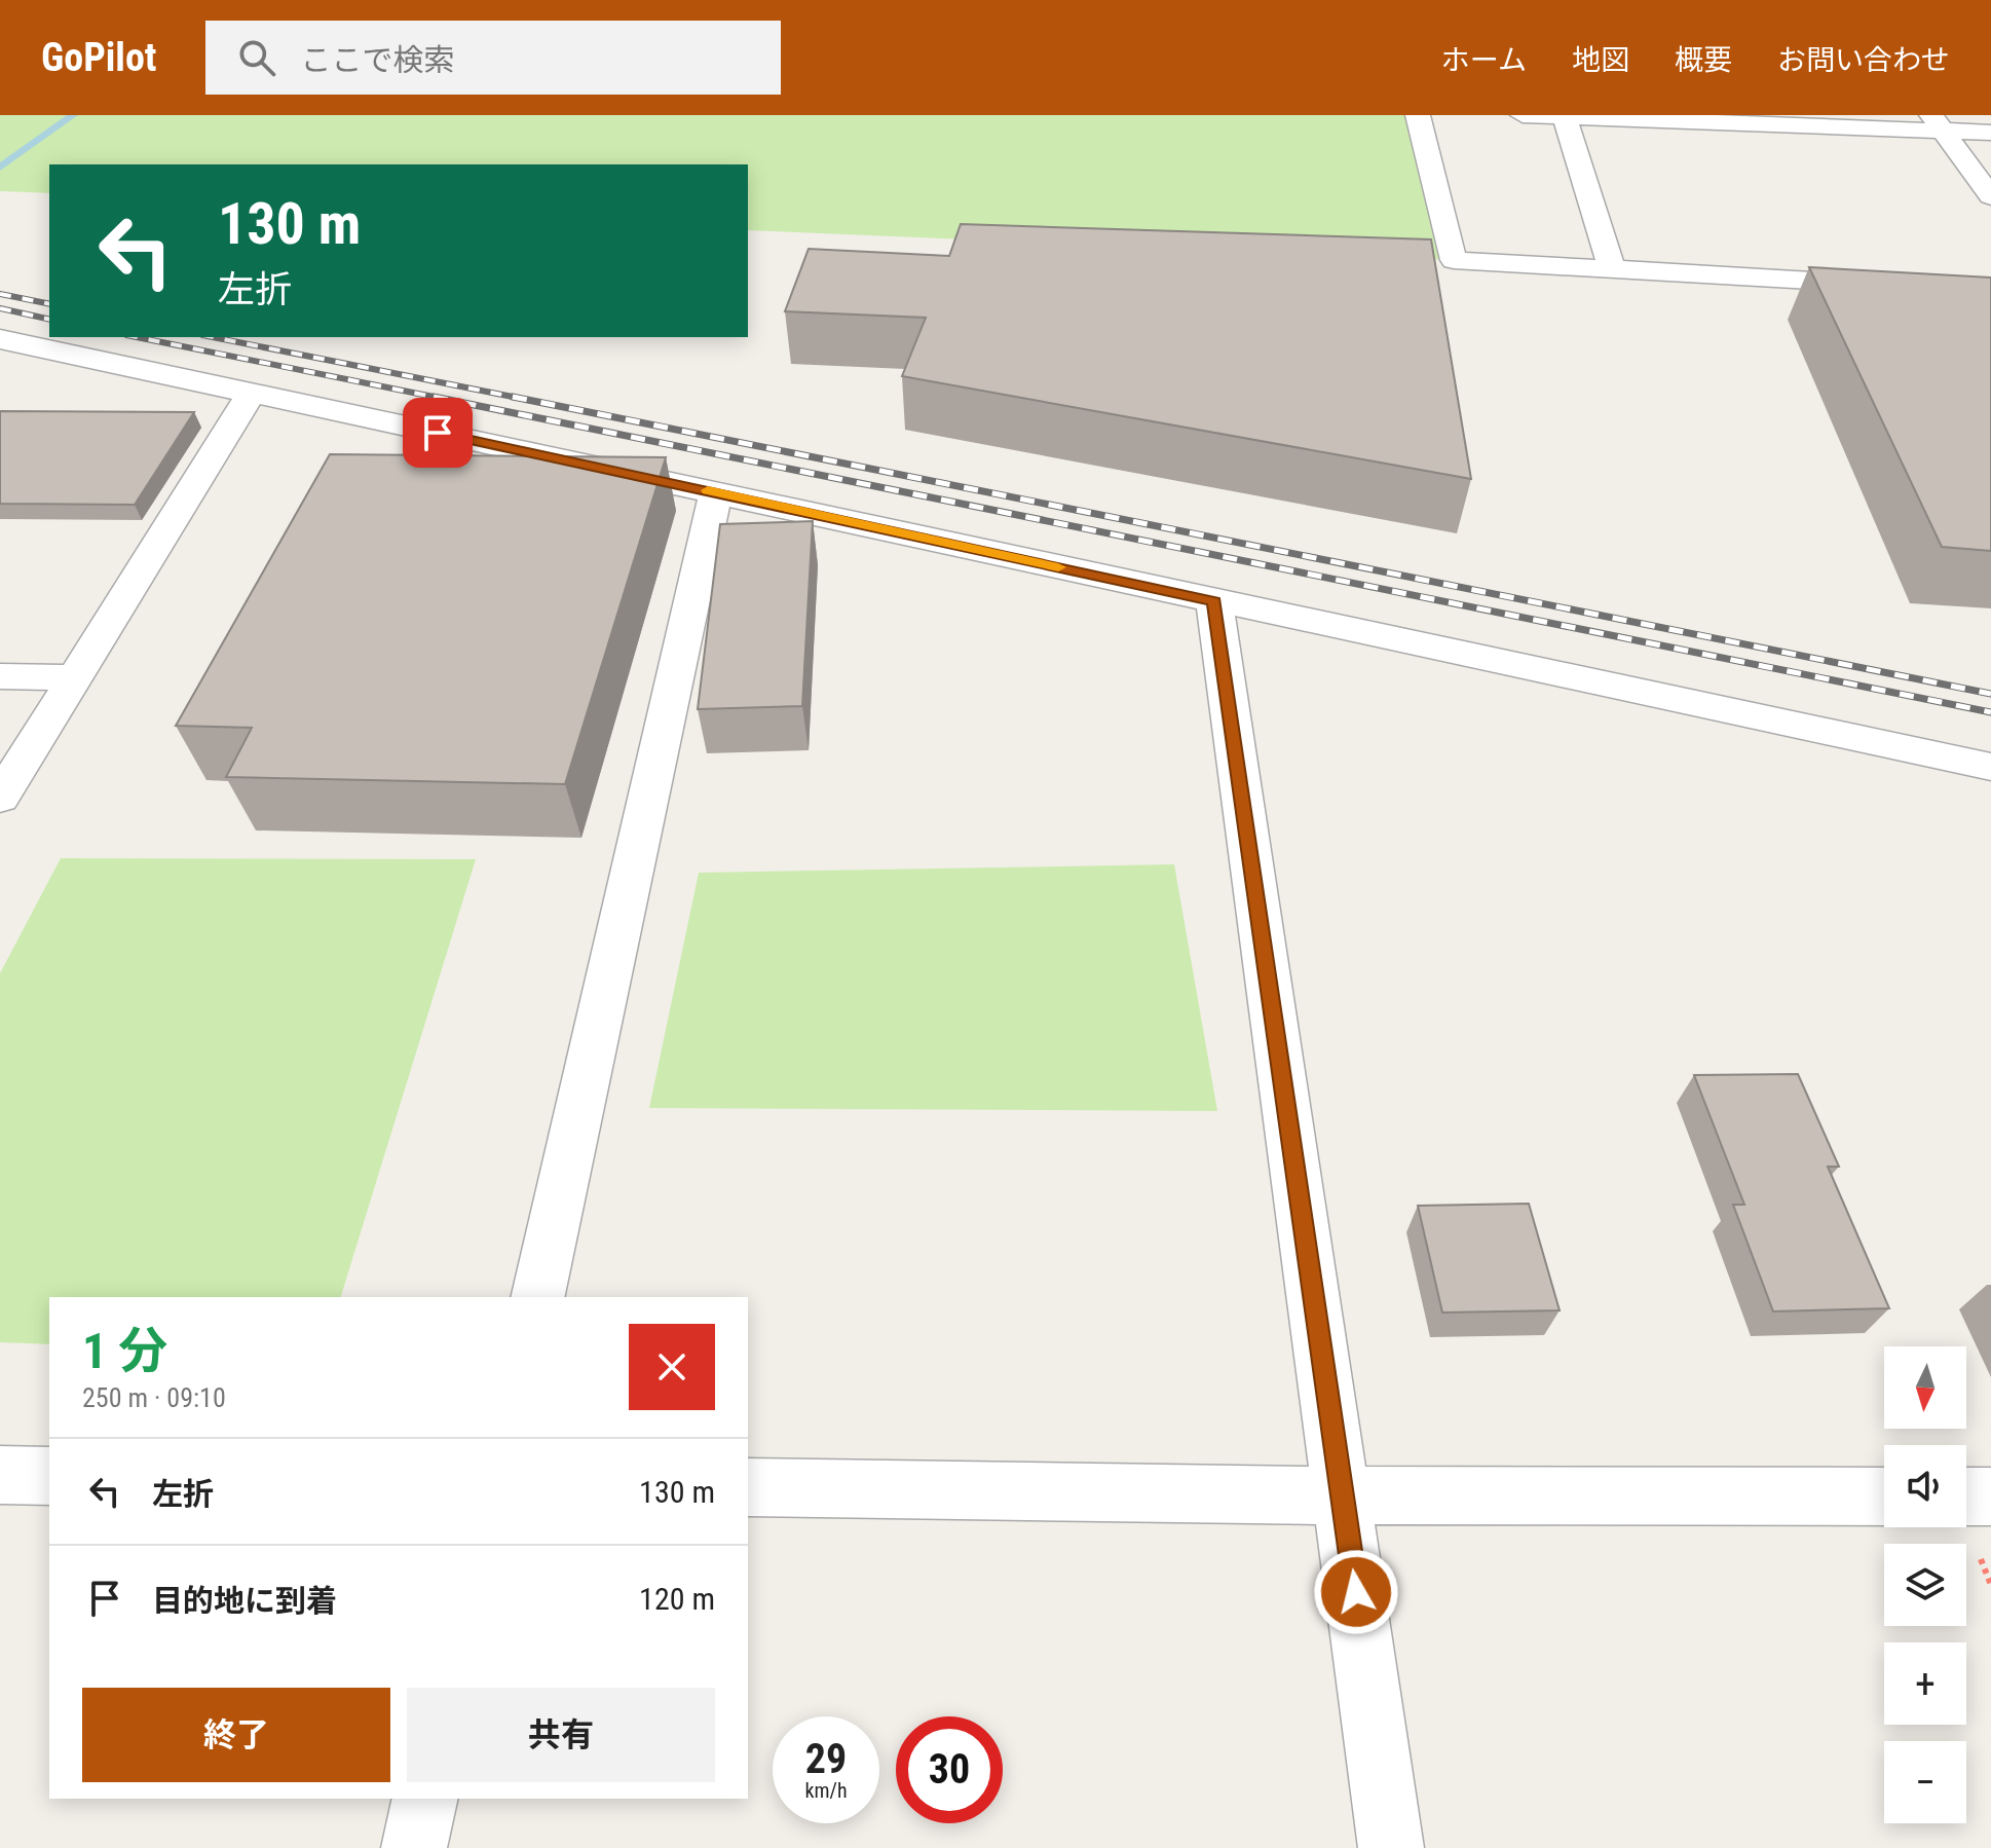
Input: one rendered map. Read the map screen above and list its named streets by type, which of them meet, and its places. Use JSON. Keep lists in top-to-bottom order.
{
  "north": "bottom",
  "page": {
    "header": "GoPilot",
    "search": "ここで検索",
    "nav": [
      "ホーム",
      "地図",
      "概要",
      "お問い合わせ"
    ],
    "turn": ["130 m", "左折"],
    "heading": ["1 分", "250 m · 09:10"],
    "map_buttons": ["+", "−"],
    "list": [
      {
        "name": "左折",
        "value": "130 m"
      },
      {
        "name": "目的地に到着",
        "value": "120 m"
      }
    ],
    "buttons": ["終了", "共有"],
    "speed": "29 km/h",
    "limit": "30"
  }
}
